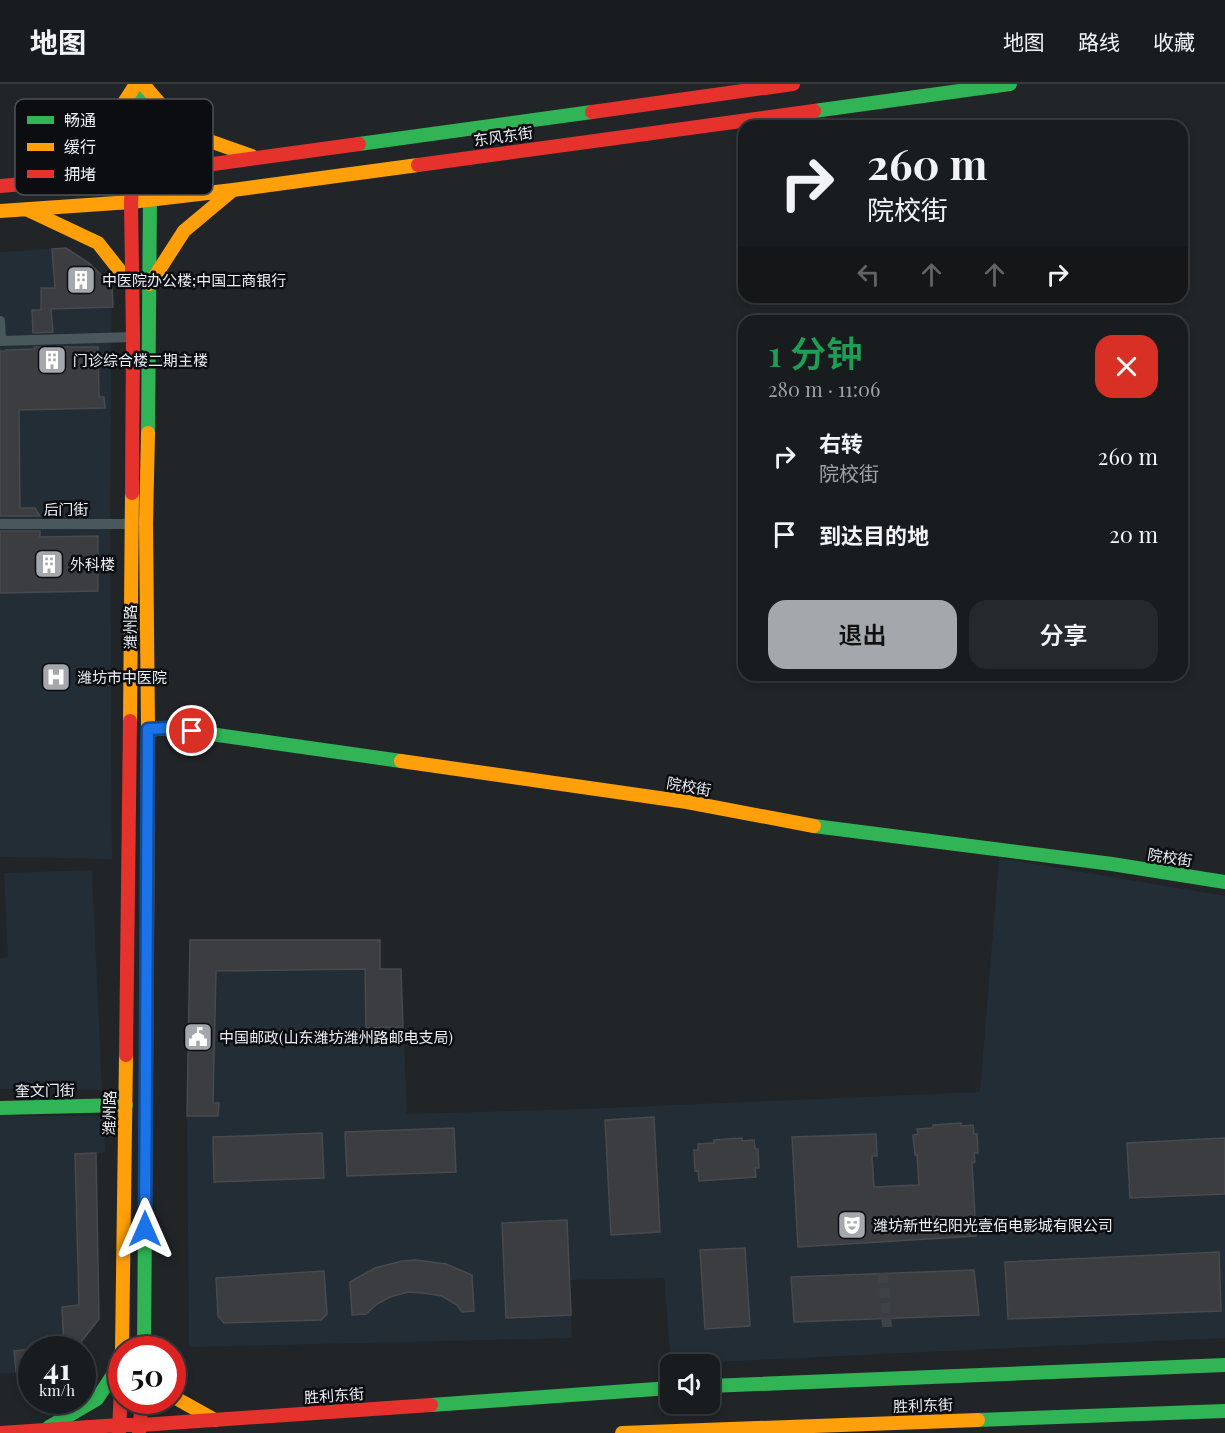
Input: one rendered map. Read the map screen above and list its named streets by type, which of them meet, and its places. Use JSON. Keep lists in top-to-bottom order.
{
  "streets": {
    "main road": [
      "东风东街",
      "潍州路",
      "院校街",
      "奎文门街",
      "胜利东街"
    ],
    "street": ["后门街"]
  },
  "crossings": [
    ["东风东街", "潍州路"],
    ["后门街", "潍州路"],
    ["潍州路", "院校街"],
    ["潍州路", "奎文门街"]
  ],
  "places": {
    "building": ["中医院办公楼;中国工商银行", "门诊综合楼二期主楼", "外科楼"],
    "hospital": ["潍坊市中医院"],
    "public building": ["中国邮政(山东潍坊潍州路邮电支局)"],
    "theatre": ["潍坊新世纪阳光壹佰电影城有限公司"]
  },
  "legend": ["畅通", "缓行", "拥堵"],
  "page": {
    "header": "地图",
    "nav": ["地图", "路线", "收藏"],
    "turn": ["260 m", "院校街"],
    "heading": ["1 分钟", "280 m · 11:06"],
    "list": [
      {
        "name": "右转",
        "note": "院校街",
        "value": "260 m"
      },
      {
        "name": "到达目的地",
        "value": "20 m"
      }
    ],
    "buttons": ["退出", "分享"],
    "speed": "41 km/h",
    "limit": "50"
  }
}
